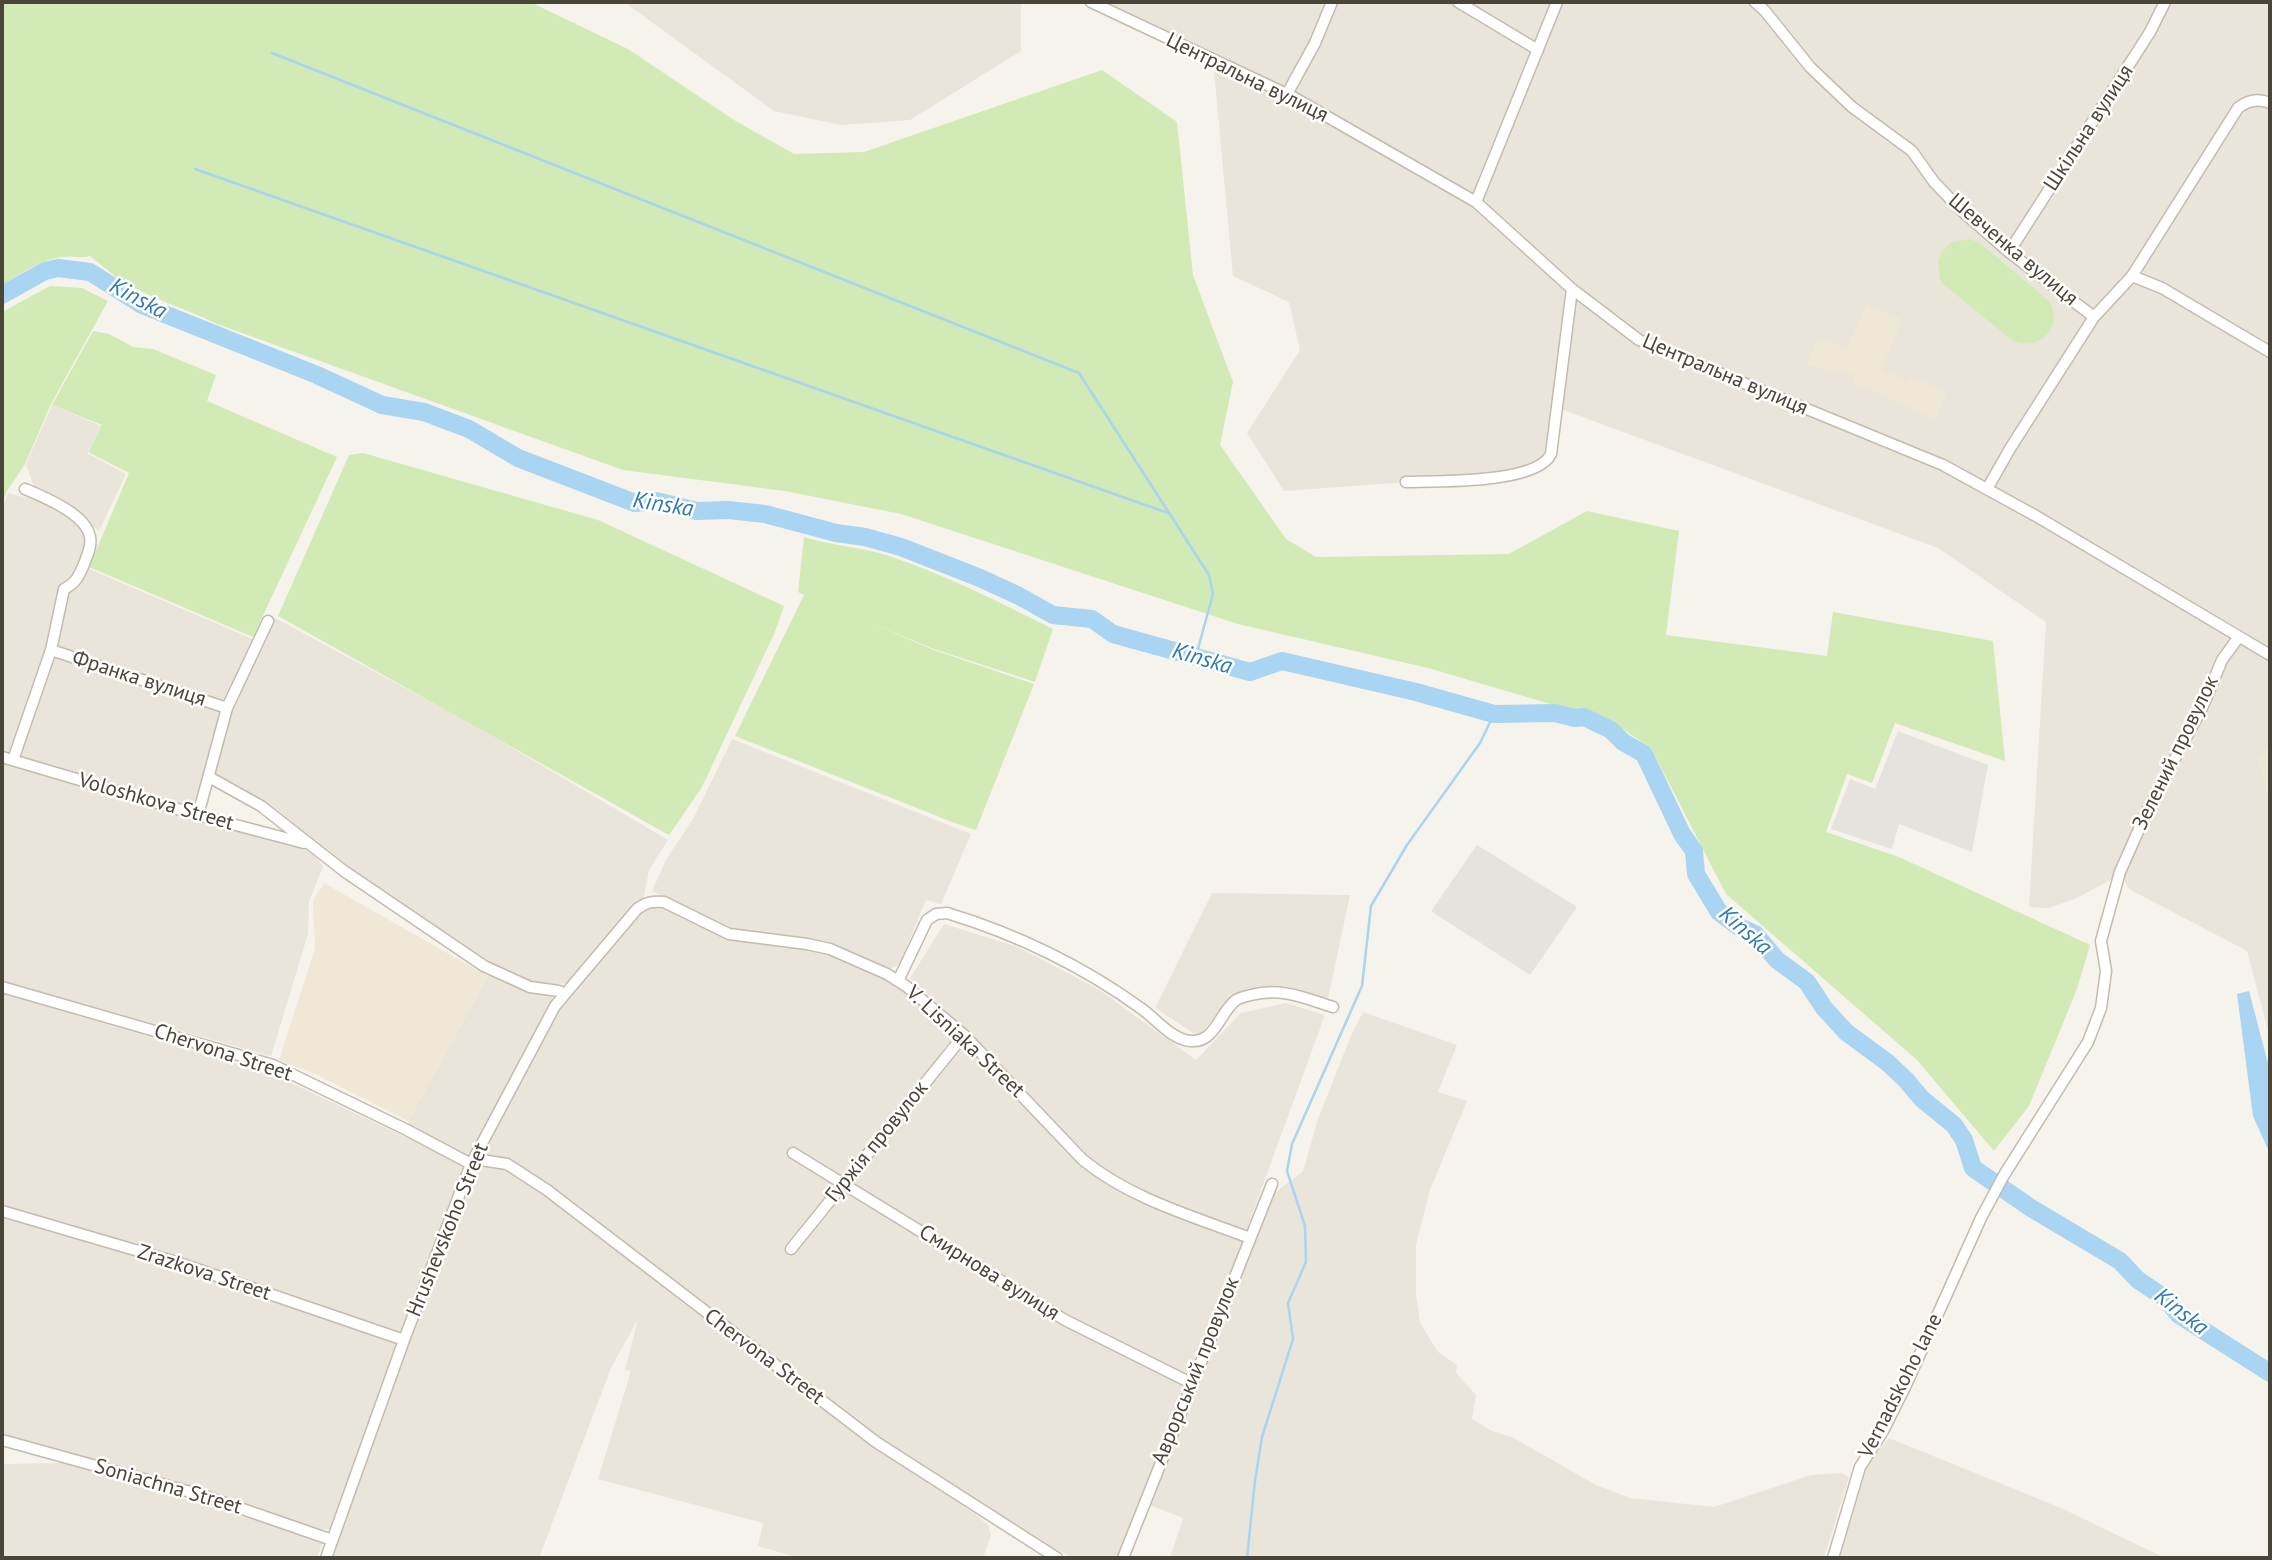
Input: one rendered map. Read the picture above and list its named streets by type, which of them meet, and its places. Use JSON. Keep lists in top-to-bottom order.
{
  "streets": {
    "street": [
      "Центральна вулиця",
      "Шкільна вулиця",
      "Шевченка вулиця",
      "Франка вулиця",
      "Зелений провулок",
      "Voloshkova Street",
      "V. Lisniaka Street",
      "Chervona Street",
      "Гуржія провулок",
      "Hrushevskoho Street",
      "Zrazkova Street",
      "Смирнова вулиця",
      "Аврорський провулок",
      "Vernadskoho lane",
      "Soniachna Street"
    ]
  },
  "crossings": [
    ["Центральна вулиця", "Зелений провулок"],
    ["Шкільна вулиця", "Шевченка вулиця"],
    ["Франка вулиця", "Voloshkova Street"],
    ["Зелений провулок", "Vernadskoho lane"],
    ["Voloshkova Street", "Hrushevskoho Street"],
    ["V. Lisniaka Street", "Гуржія провулок"],
    ["V. Lisniaka Street", "Hrushevskoho Street"],
    ["V. Lisniaka Street", "Аврорський провулок"],
    ["Chervona Street", "Hrushevskoho Street"],
    ["Гуржія провулок", "Смирнова вулиця"],
    ["Hrushevskoho Street", "Zrazkova Street"],
    ["Hrushevskoho Street", "Soniachna Street"],
    ["Смирнова вулиця", "Аврорський провулок"]
  ],
  "water": ["Kinska"]
}
